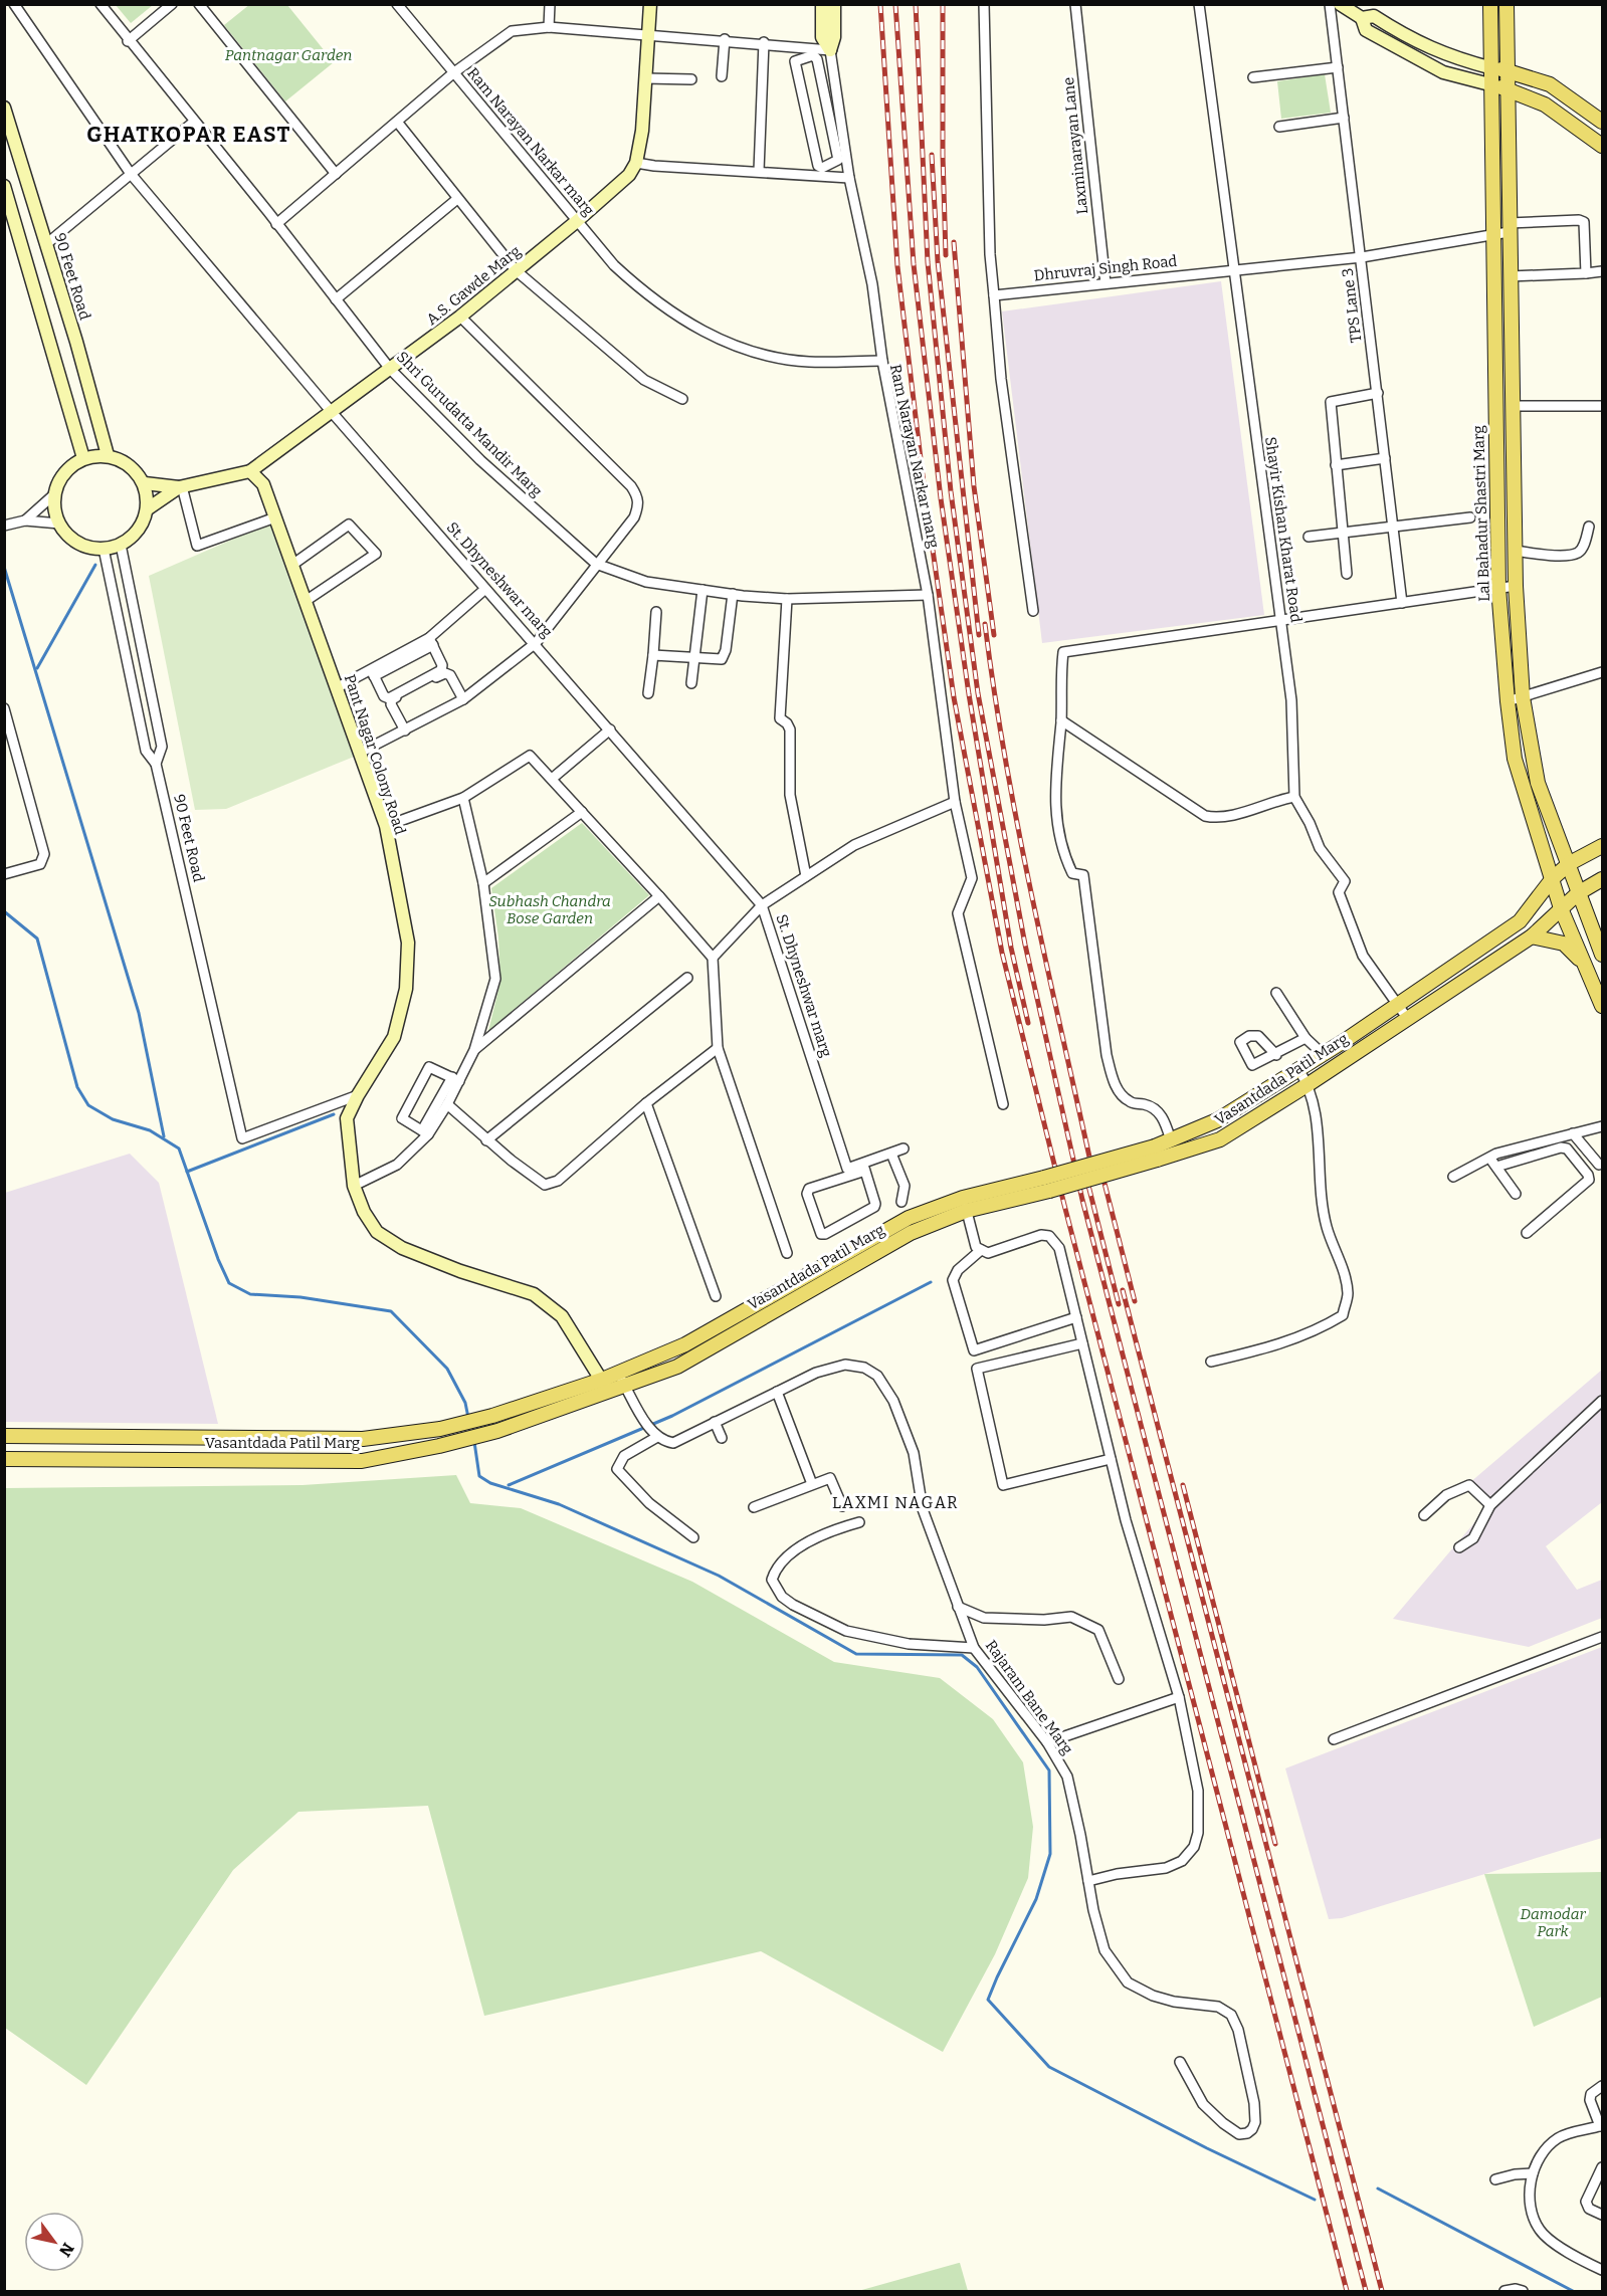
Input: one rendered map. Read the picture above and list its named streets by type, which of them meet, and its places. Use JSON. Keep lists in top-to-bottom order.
{
  "streets": {
    "main road": ["Lal Bahadur Shastri Marg", "Vasantdada Patil Marg"],
    "street": [
      "Ram Narayan Narkar marg",
      "Laxminarayan Lane",
      "Dhruvraj Singh Road",
      "90 Feet Road",
      "A.S. Gawde Marg",
      "TPS Lane 3",
      "Shri Gurudatta Mandir Marg",
      "Shayir Kishan Kharat Road",
      "St. Dhyneshwar marg",
      "Pant Nagar Colony Road",
      "Rajaram Bane Marg"
    ]
  },
  "crossings": [
    ["Ram Narayan Narkar marg", "A.S. Gawde Marg"],
    ["Ram Narayan Narkar marg", "Shri Gurudatta Mandir Marg"],
    ["Laxminarayan Lane", "Dhruvraj Singh Road"],
    ["Dhruvraj Singh Road", "TPS Lane 3"],
    ["Dhruvraj Singh Road", "Lal Bahadur Shastri Marg"],
    ["Dhruvraj Singh Road", "Shayir Kishan Kharat Road"],
    ["90 Feet Road", "A.S. Gawde Marg"],
    ["90 Feet Road", "Pant Nagar Colony Road"],
    ["A.S. Gawde Marg", "Shri Gurudatta Mandir Marg"],
    ["A.S. Gawde Marg", "St. Dhyneshwar marg"],
    ["A.S. Gawde Marg", "Pant Nagar Colony Road"],
    ["Lal Bahadur Shastri Marg", "Vasantdada Patil Marg"],
    ["Pant Nagar Colony Road", "Vasantdada Patil Marg"]
  ],
  "districts": ["GHATKOPAR EAST", "LAXMI NAGAR"],
  "parks": ["Pantnagar Garden", "Subhash Chandra Bose Garden", "Damodar Park"],
  "north": "bottom right"
}
